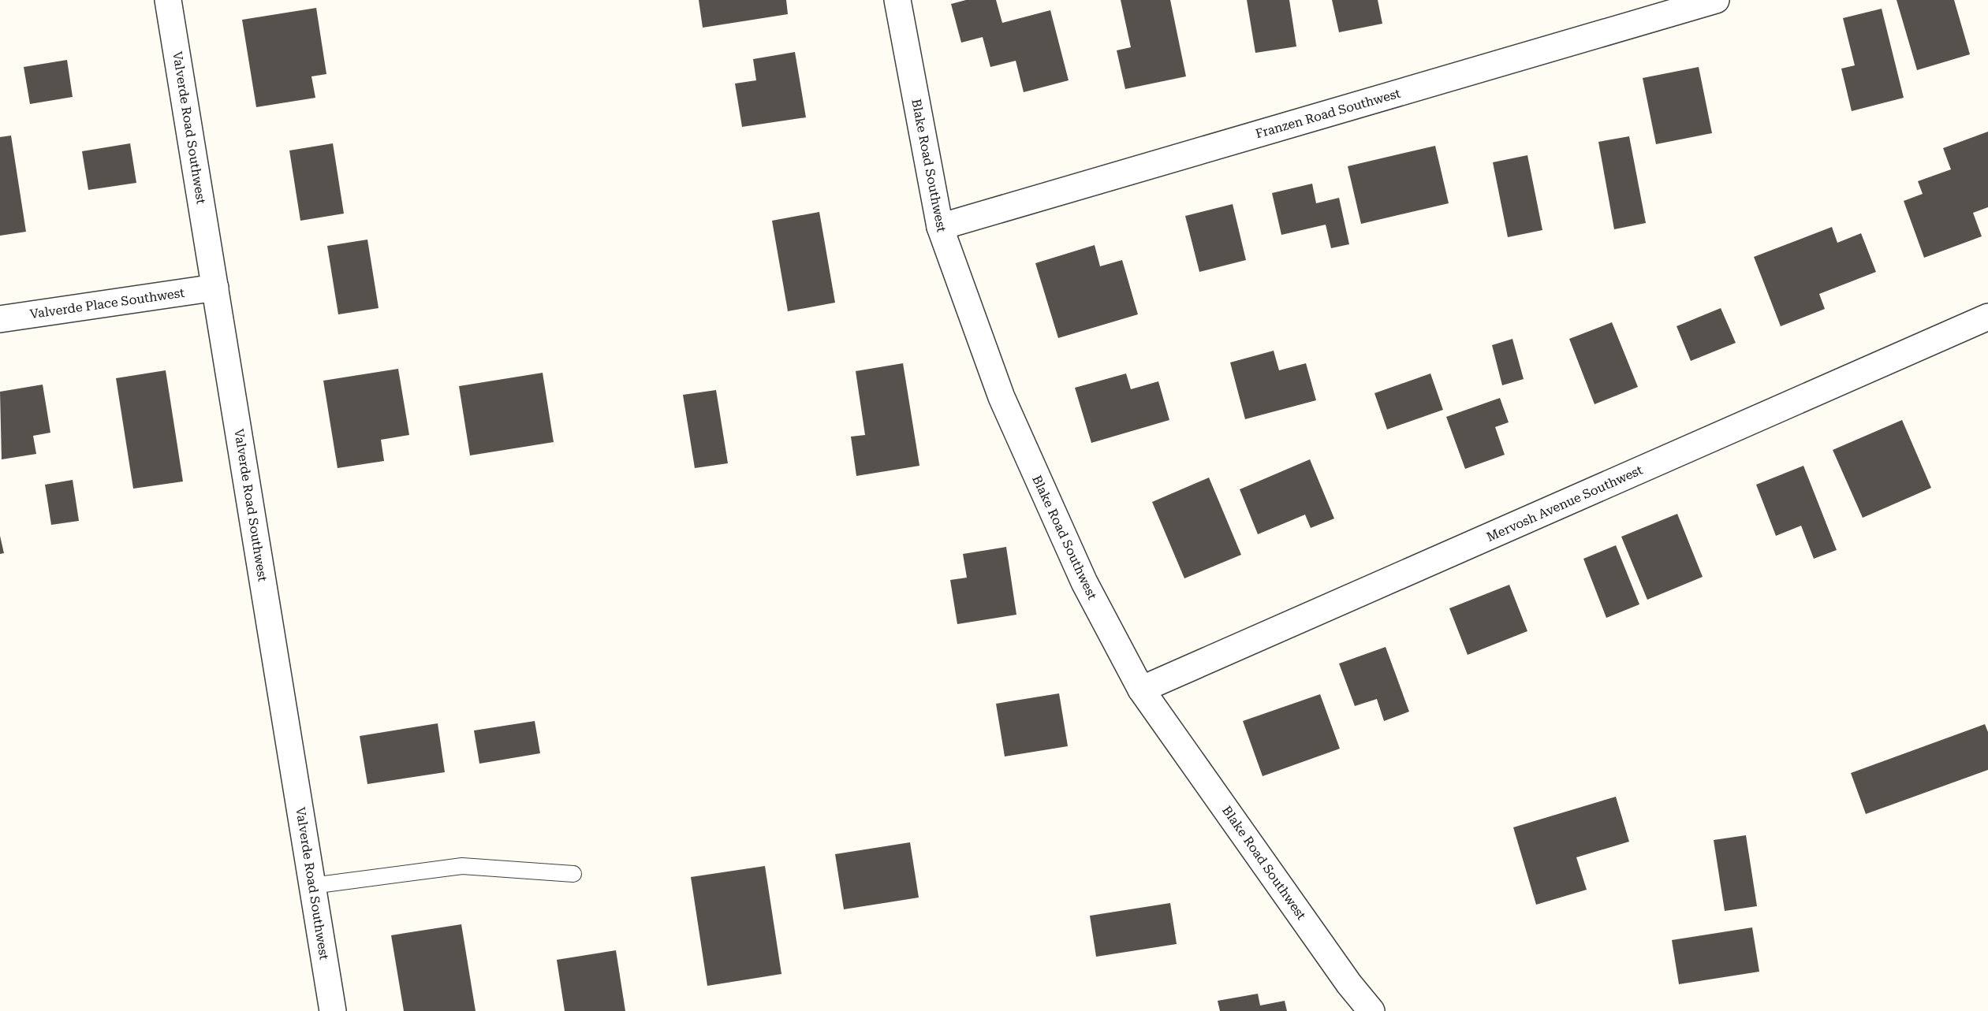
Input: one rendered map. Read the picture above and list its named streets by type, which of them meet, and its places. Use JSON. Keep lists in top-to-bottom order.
{
  "streets": {
    "street": [
      "Franzen Road Southwest",
      "Valverde Road Southwest",
      "Blake Road Southwest",
      "Valverde Place Southwest",
      "Mervosh Avenue Southwest"
    ]
  },
  "crossings": [
    ["Franzen Road Southwest", "Blake Road Southwest"],
    ["Valverde Road Southwest", "Valverde Place Southwest"],
    ["Blake Road Southwest", "Mervosh Avenue Southwest"]
  ]
}
